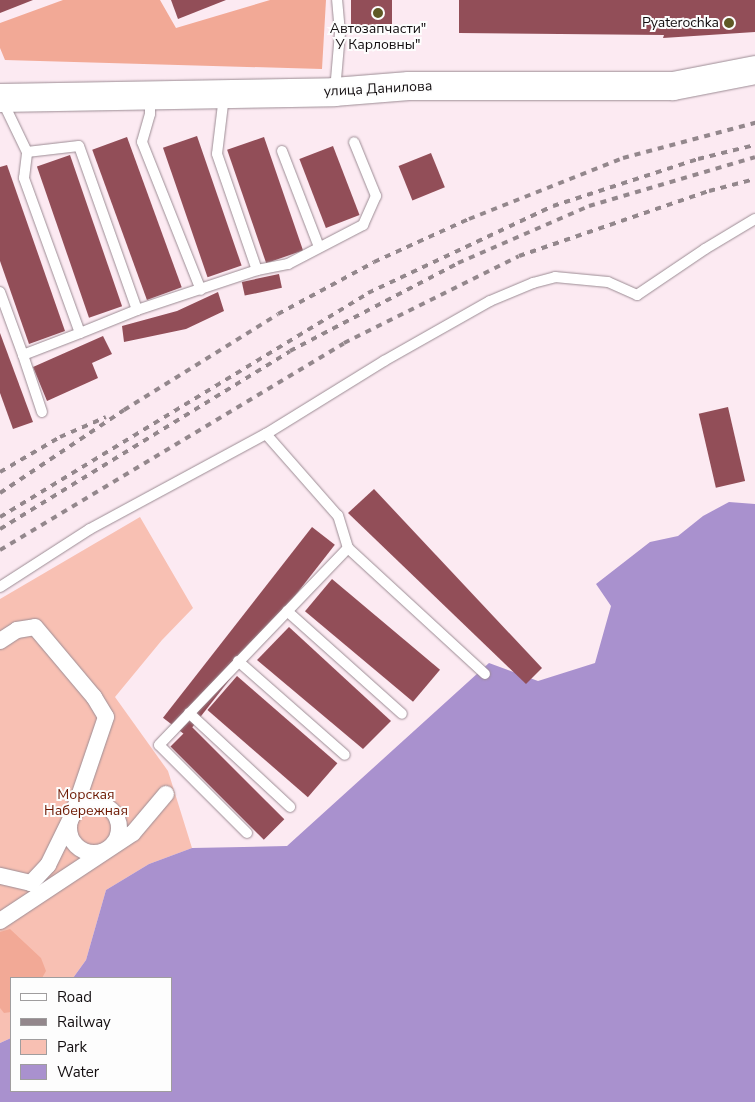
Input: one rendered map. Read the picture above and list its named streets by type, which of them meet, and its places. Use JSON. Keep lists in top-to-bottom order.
{
  "streets": {
    "main road": ["улица Данилова"]
  },
  "parks": ["Морская Набережная"],
  "places": ["Автозапчасти\" У Карловны\"", "Pyaterochka"],
  "legend": [
    "Road",
    "Railway",
    "Park",
    "Water"
  ]
}
